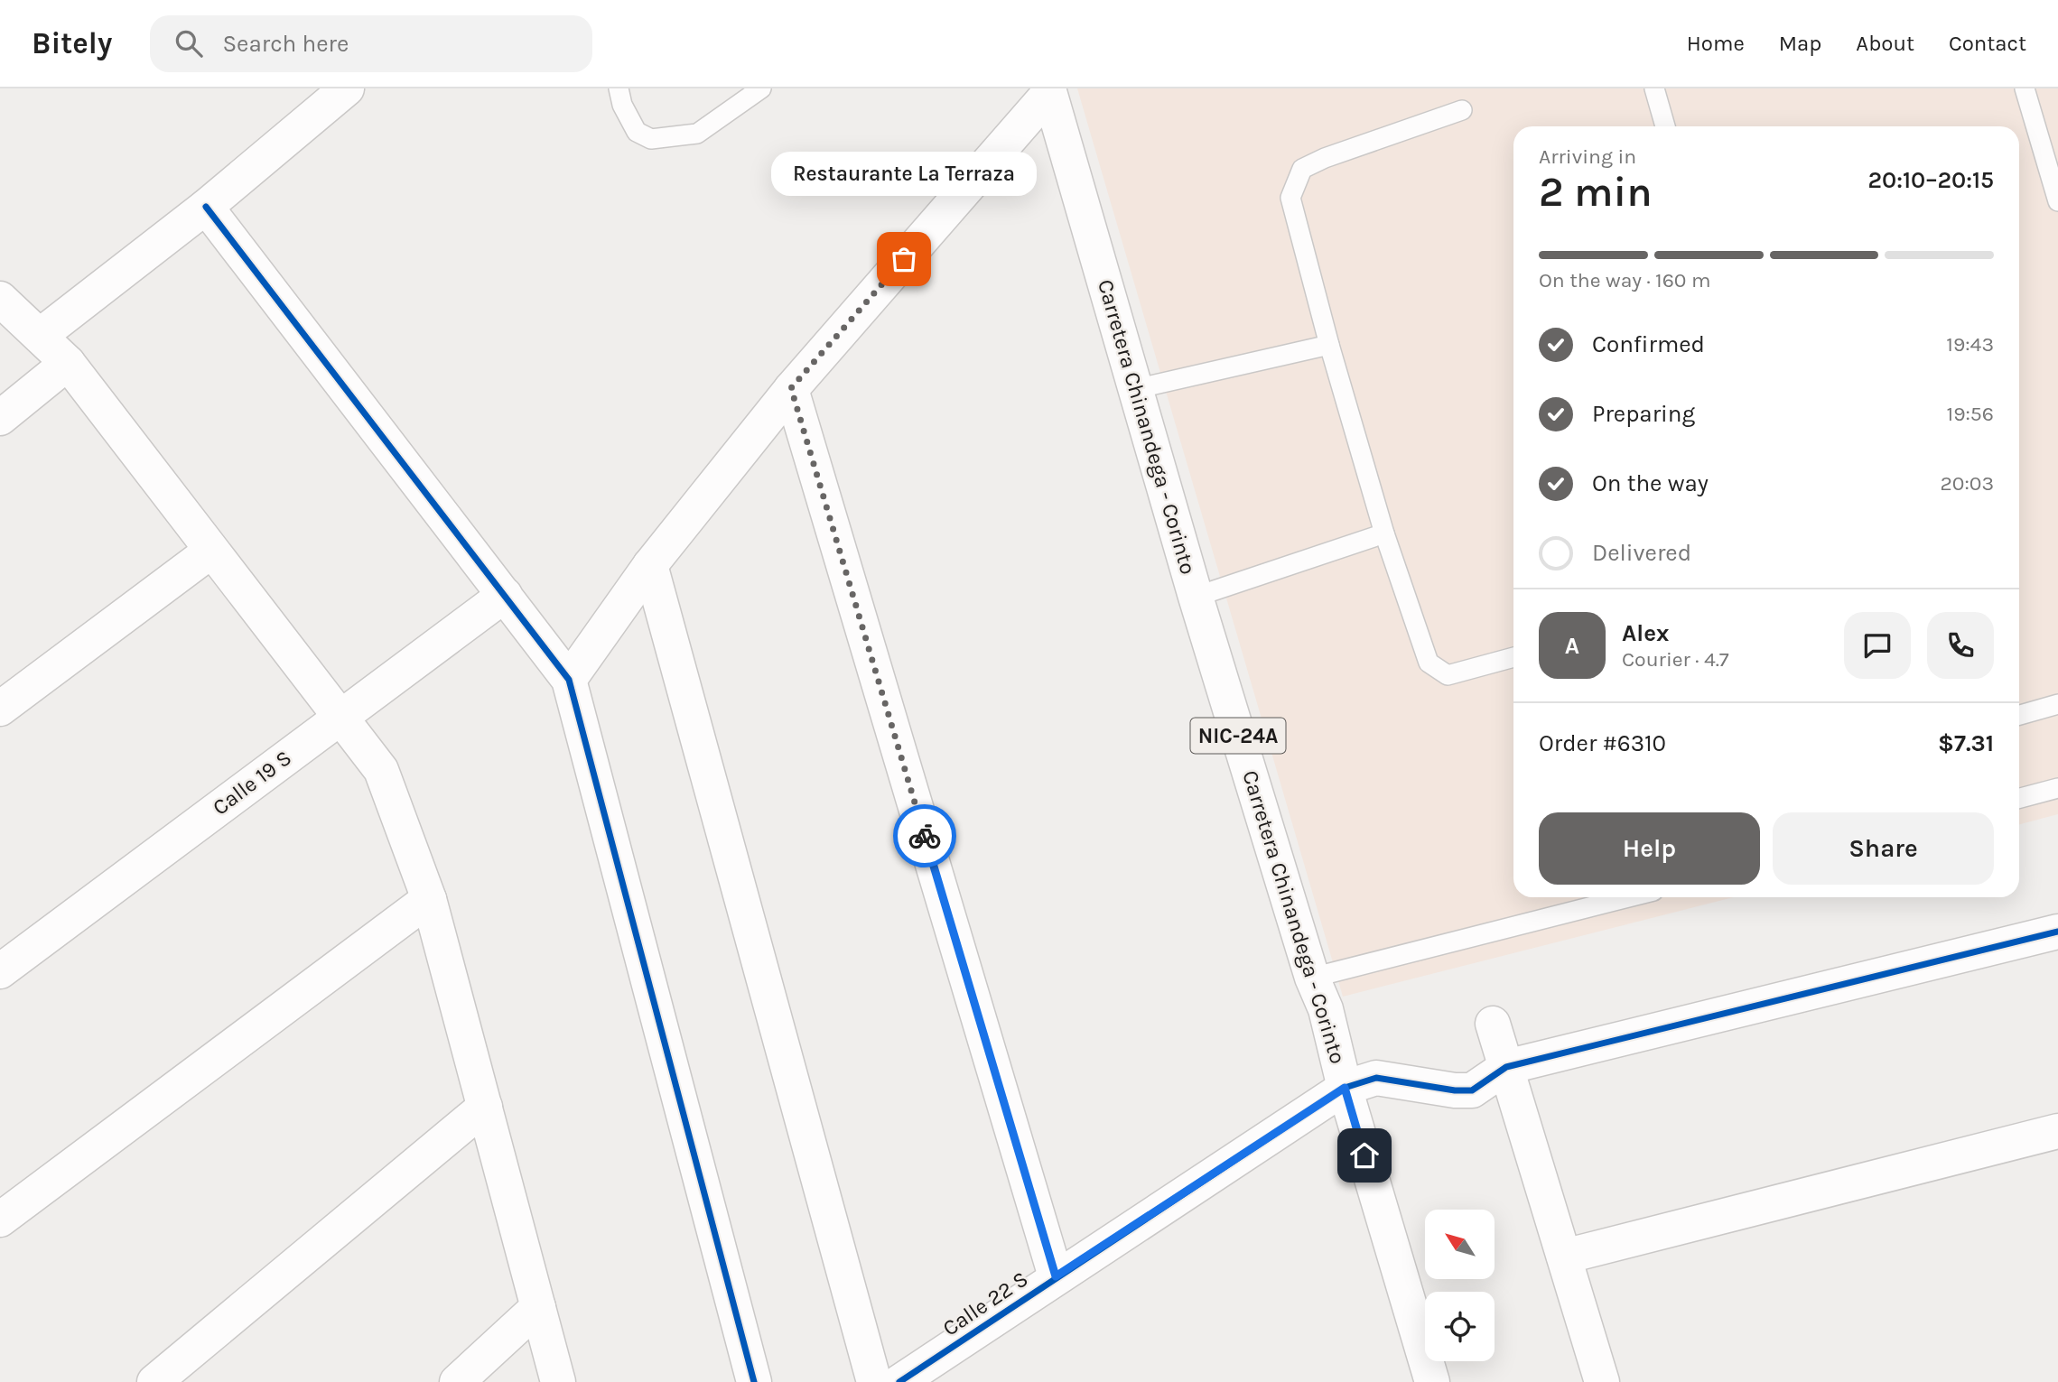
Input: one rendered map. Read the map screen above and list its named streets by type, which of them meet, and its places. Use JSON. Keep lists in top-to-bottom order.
{
  "streets": {
    "main road": [
      "Carretera Chinandega - Corinto",
      "NIC-24A",
      "Calle 19 S",
      "Calle 22 S"
    ]
  },
  "crossings": [
    ["Carretera Chinandega - Corinto", "Calle 22 S"]
  ],
  "places": ["Restaurante La Terraza"],
  "north": "top left",
  "page": {
    "header": "Bitely",
    "search": "Search here",
    "nav": [
      "Home",
      "Map",
      "About",
      "Contact"
    ],
    "heading": ["2 min", "Arriving in", "20:10–20:15"],
    "panel": [
      "Alex",
      "Courier · 4.7",
      "Order #6310",
      "$7.31"
    ],
    "bubble": "Restaurante La Terraza",
    "bar": "On the way · 160 m",
    "list": [
      ["Confirmed", "19:43"],
      ["Preparing", "19:56"],
      ["On the way", "20:03"],
      "Delivered"
    ],
    "round": "A",
    "buttons": ["Help", "Share"]
  }
}
